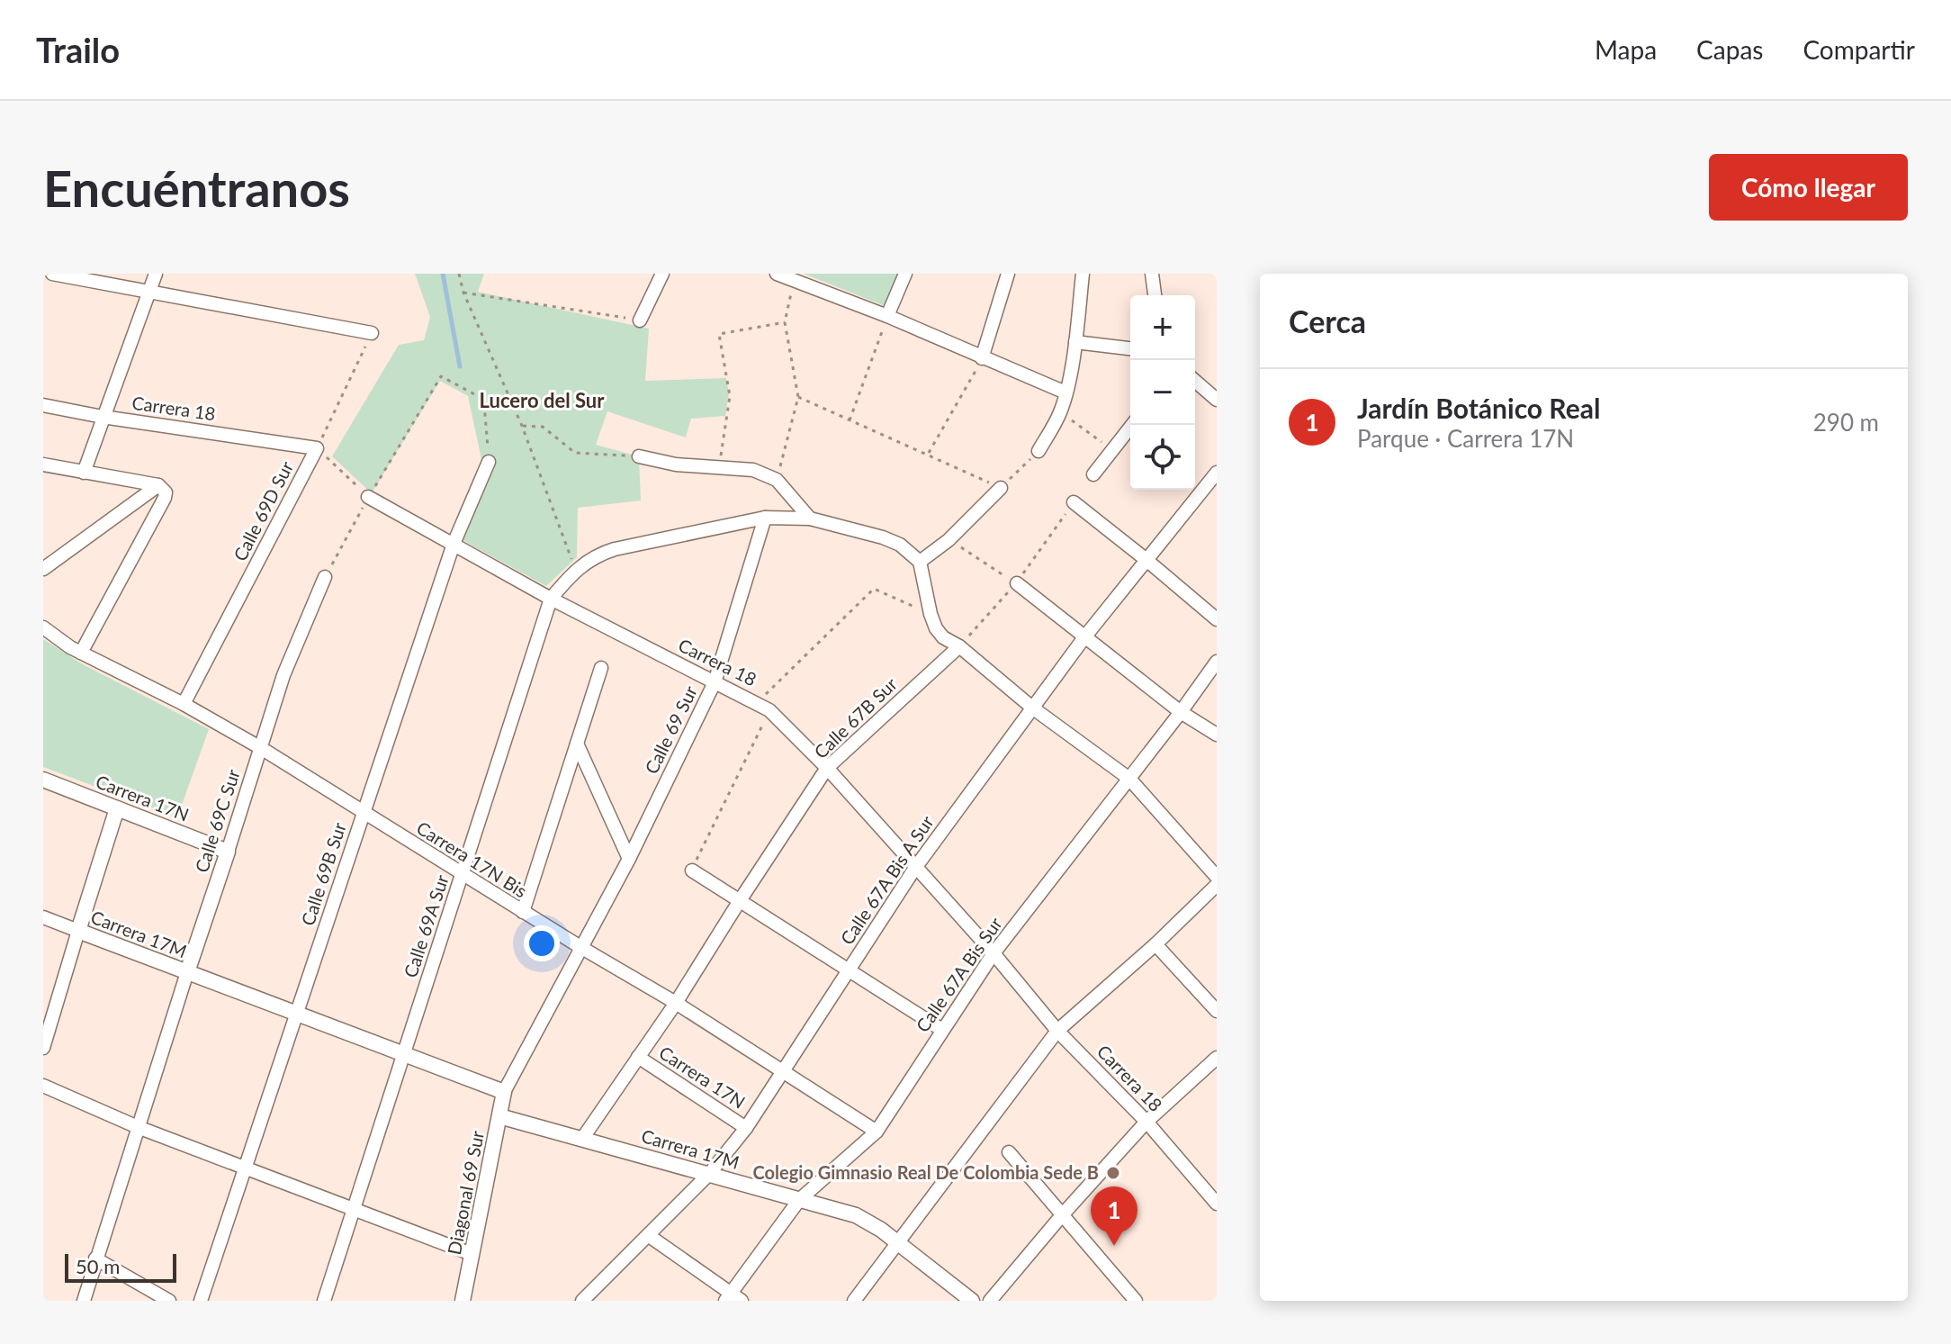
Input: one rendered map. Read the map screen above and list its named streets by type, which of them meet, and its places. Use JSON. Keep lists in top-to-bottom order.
{
  "streets": {
    "street": [
      "Carrera 18",
      "Calle 69D Sur",
      "Calle 67B Sur",
      "Calle 69 Sur",
      "Carrera 17N",
      "Calle 69C Sur",
      "Carrera 17N Bis",
      "Calle 69B Sur",
      "Calle 67A Bis A Sur",
      "Calle 69A Sur",
      "Carrera 17M",
      "Calle 67A Bis Sur",
      "Diagonal 69 Sur"
    ]
  },
  "crossings": [
    ["Carrera 18", "Calle 69D Sur"],
    ["Carrera 18", "Calle 67B Sur"],
    ["Carrera 18", "Calle 69 Sur"],
    ["Carrera 18", "Calle 69B Sur"],
    ["Carrera 18", "Calle 67A Bis A Sur"],
    ["Carrera 18", "Calle 69A Sur"],
    ["Carrera 18", "Calle 67A Bis Sur"],
    ["Calle 69D Sur", "Carrera 17N Bis"],
    ["Calle 67B Sur", "Carrera 17N"],
    ["Calle 67B Sur", "Carrera 17N Bis"],
    ["Calle 67B Sur", "Carrera 17M"],
    ["Calle 69 Sur", "Carrera 17N Bis"],
    ["Calle 69 Sur", "Carrera 17M"],
    ["Calle 69 Sur", "Diagonal 69 Sur"],
    ["Carrera 17N", "Calle 69C Sur"],
    ["Carrera 17N", "Calle 67A Bis A Sur"],
    ["Calle 69C Sur", "Carrera 17N Bis"],
    ["Calle 69C Sur", "Carrera 17M"],
    ["Carrera 17N Bis", "Calle 69B Sur"],
    ["Carrera 17N Bis", "Calle 67A Bis A Sur"],
    ["Carrera 17N Bis", "Calle 69A Sur"],
    ["Carrera 17N Bis", "Calle 67A Bis Sur"],
    ["Calle 69B Sur", "Carrera 17M"],
    ["Calle 67A Bis A Sur", "Carrera 17M"],
    ["Calle 69A Sur", "Carrera 17M"],
    ["Carrera 17M", "Calle 67A Bis Sur"],
    ["Carrera 17M", "Diagonal 69 Sur"]
  ],
  "districts": ["Lucero del Sur"],
  "places": ["Colegio Gimnasio Real De Colombia Sede B"],
  "scale_bar": "50 m",
  "page": {
    "header": "Trailo",
    "nav": ["Mapa", "Capas", "Compartir"],
    "buttons": "Cómo llegar",
    "title": "Encuéntranos",
    "heading": "Cerca",
    "map_buttons": ["+", "−"],
    "list": [
      {
        "mark": "1",
        "name": "Jardín Botánico Real",
        "note": "Parque · Carrera 17N",
        "value": "290 m"
      }
    ],
    "pins": "1",
    "scale": "50 m"
  }
}
